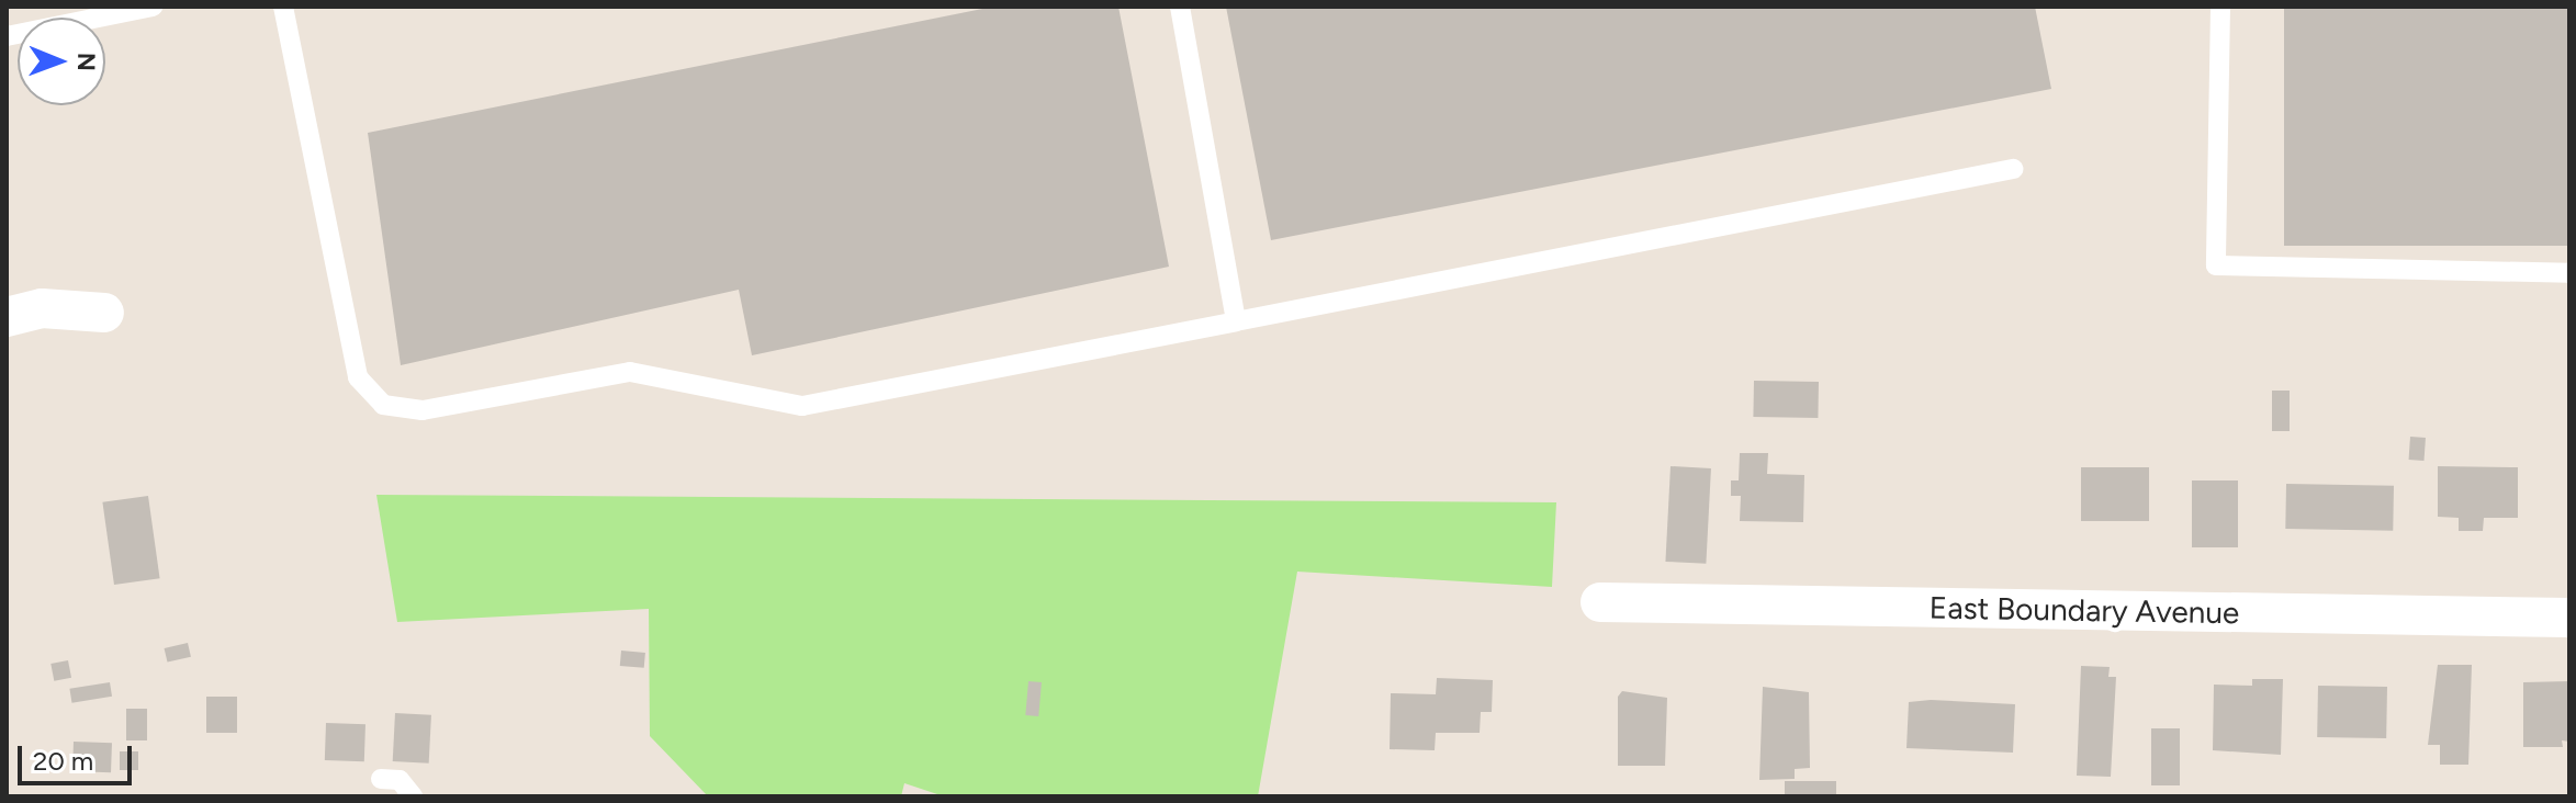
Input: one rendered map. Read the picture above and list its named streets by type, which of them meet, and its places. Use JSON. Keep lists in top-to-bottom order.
{
  "streets": {
    "street": ["East Boundary Avenue"]
  },
  "scale_bar": "20 m",
  "north": "right"
}
